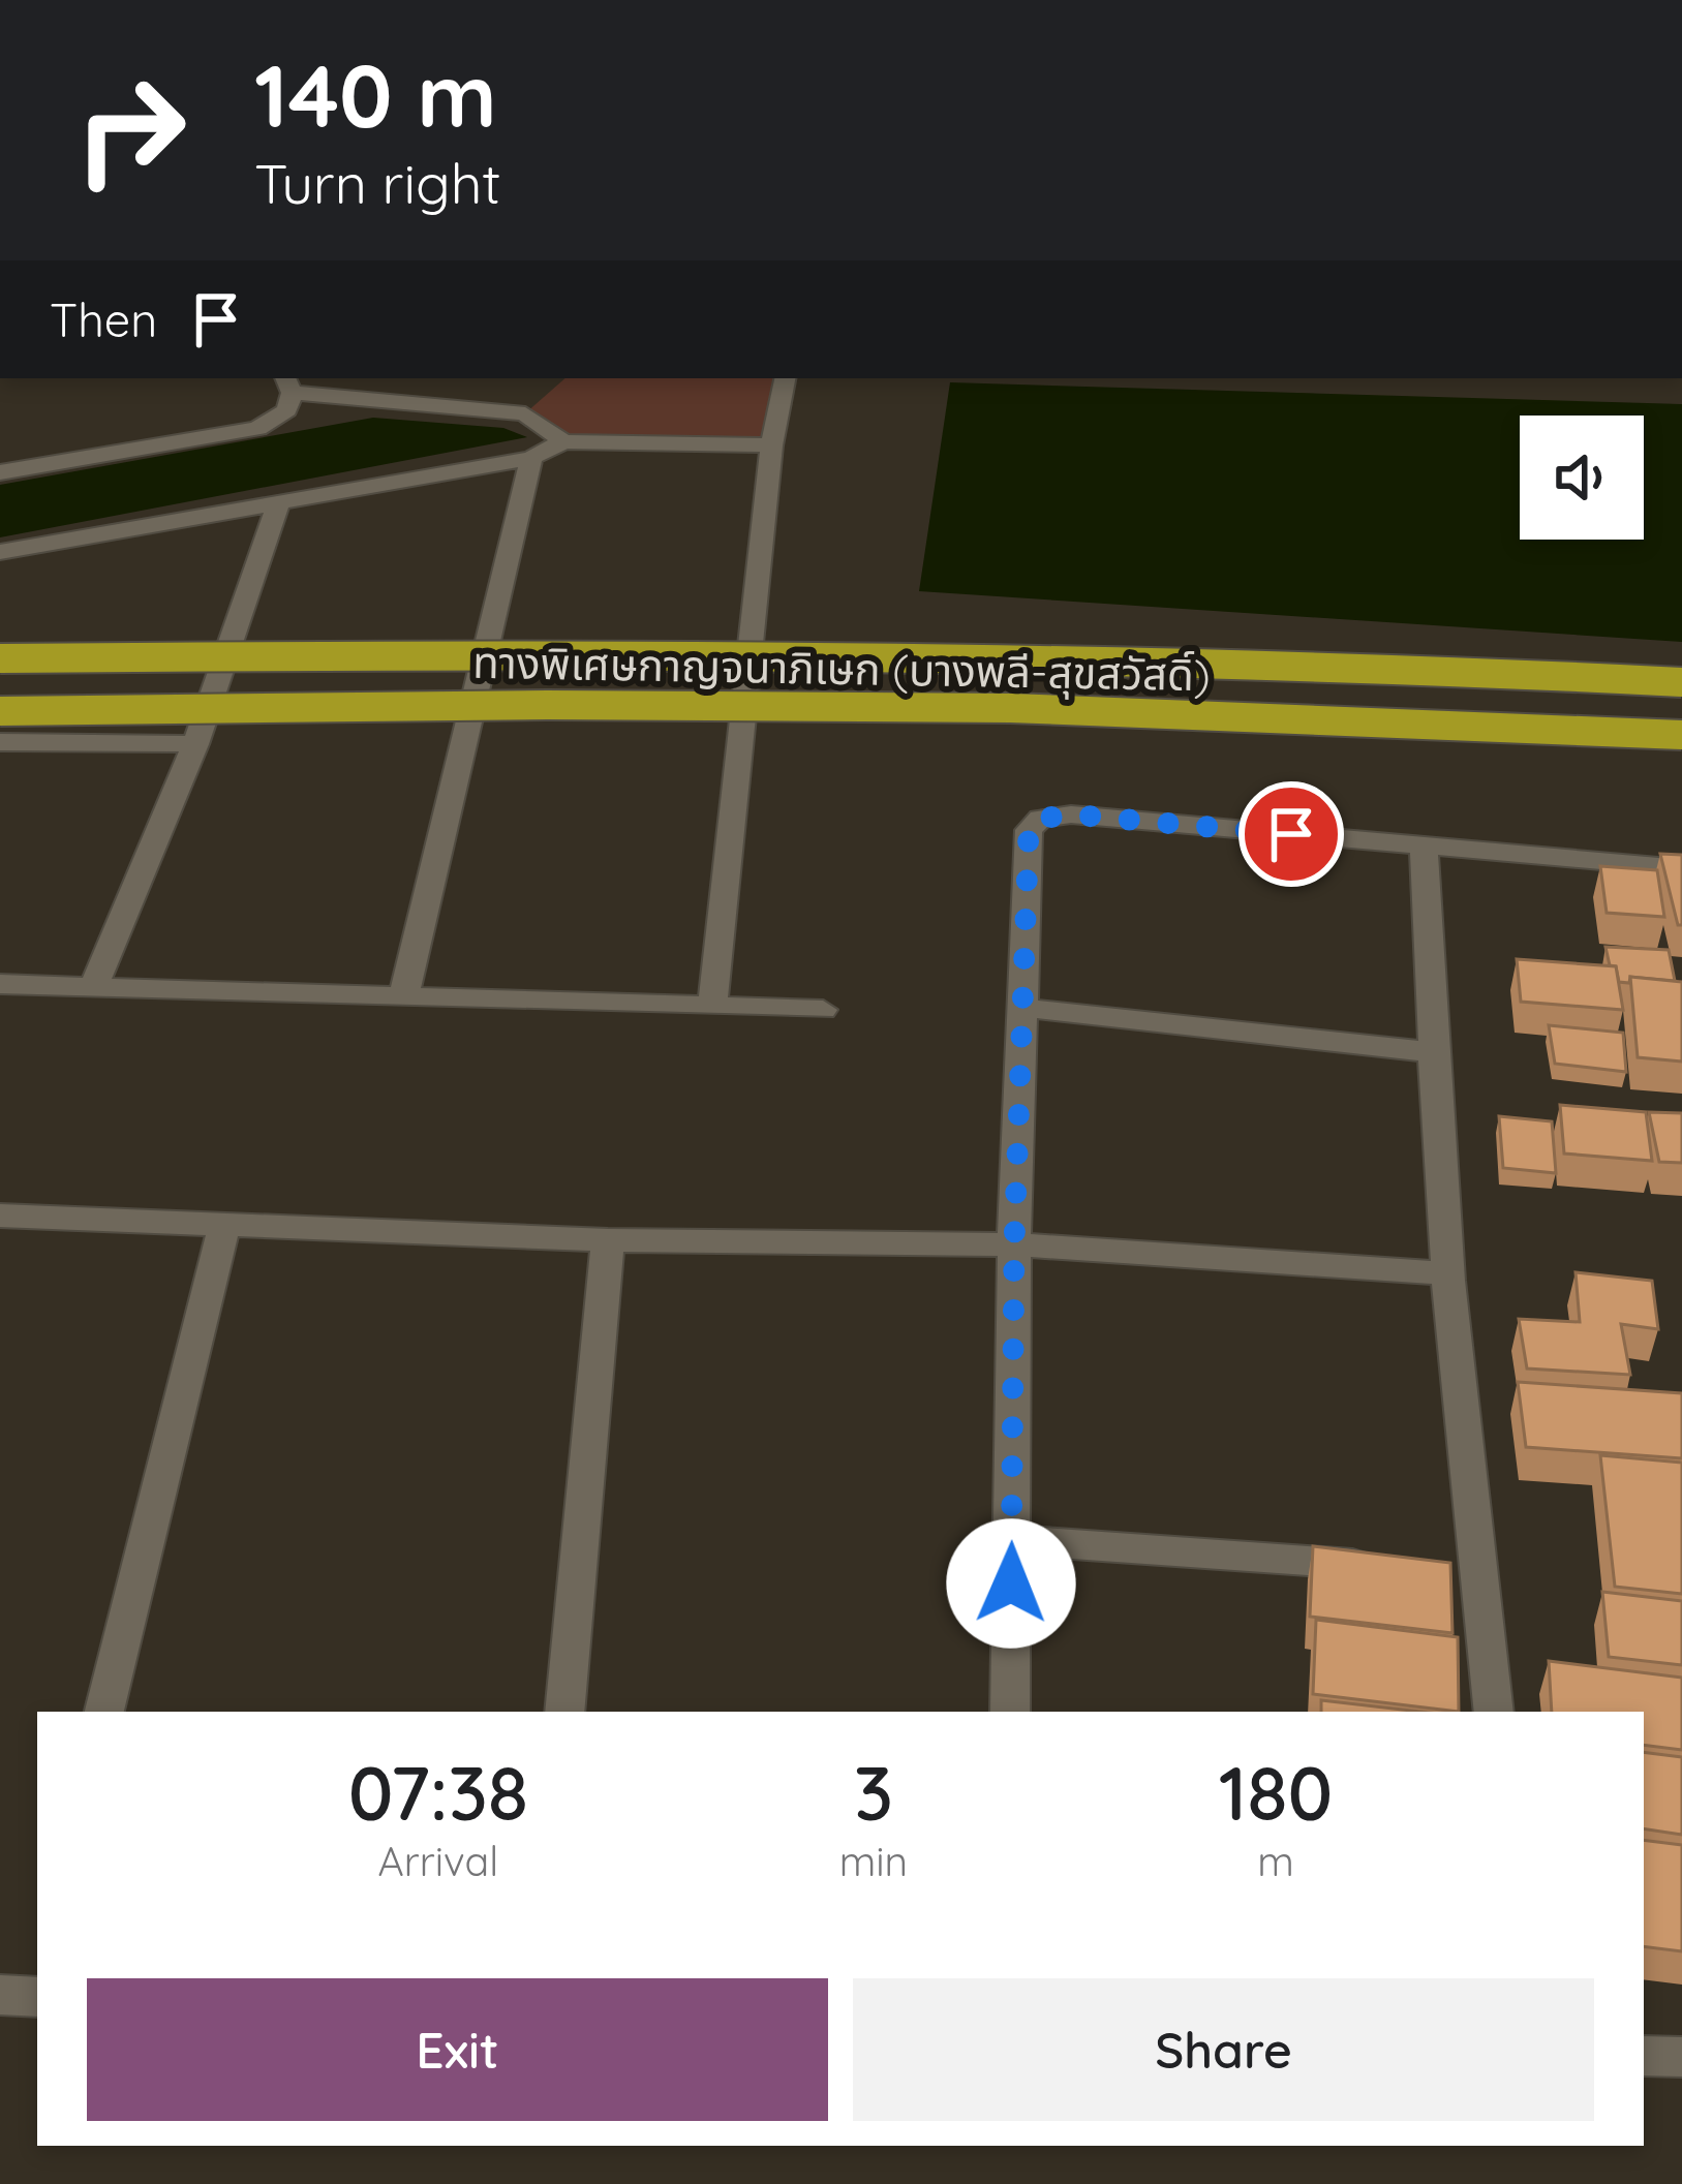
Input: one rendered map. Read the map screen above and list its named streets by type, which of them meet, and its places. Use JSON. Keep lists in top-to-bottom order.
{
  "streets": {
    "highway": ["ทางพิเศษกาญจนาภิเษก (บางพลี-สุขสวัสดิ์)"]
  },
  "page": {
    "turn": ["140 m", "Turn right"],
    "then": "Then",
    "eta": [
      "07:38",
      "Arrival",
      "3",
      "min",
      "180",
      "m"
    ],
    "buttons": ["Exit", "Share"]
  }
}
